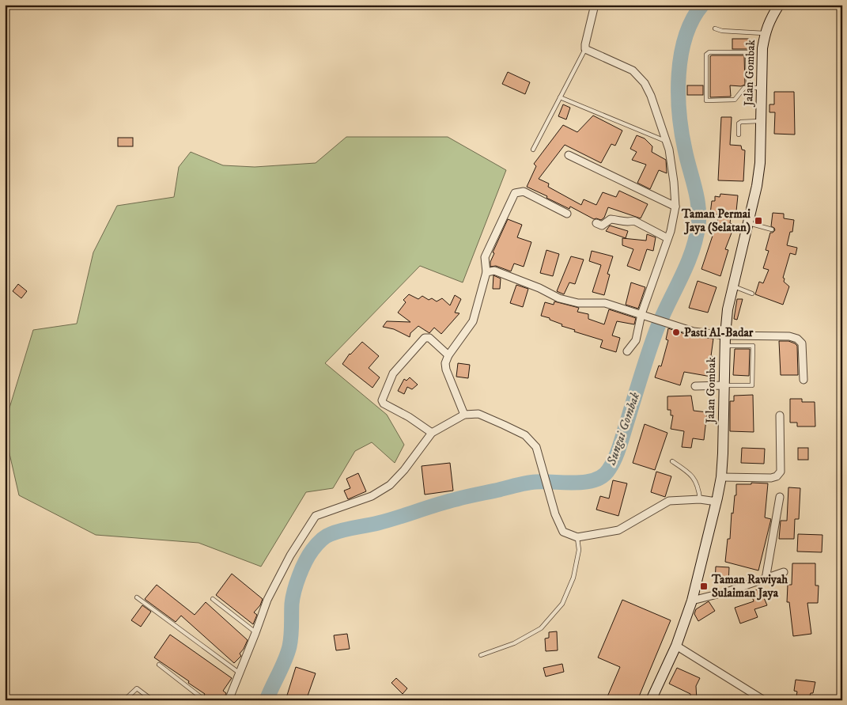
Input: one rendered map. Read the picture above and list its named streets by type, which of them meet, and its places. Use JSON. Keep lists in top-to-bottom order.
{
  "streets": {
    "main road": ["Jalan Gombak"]
  },
  "water": ["Sungai Gombak"],
  "places": {
    "transit": ["Taman Permai Jaya (Selatan)", "Taman Rawiyah Sulaiman Jaya"],
    "other": ["Pasti Al-Badar"]
  }
}
